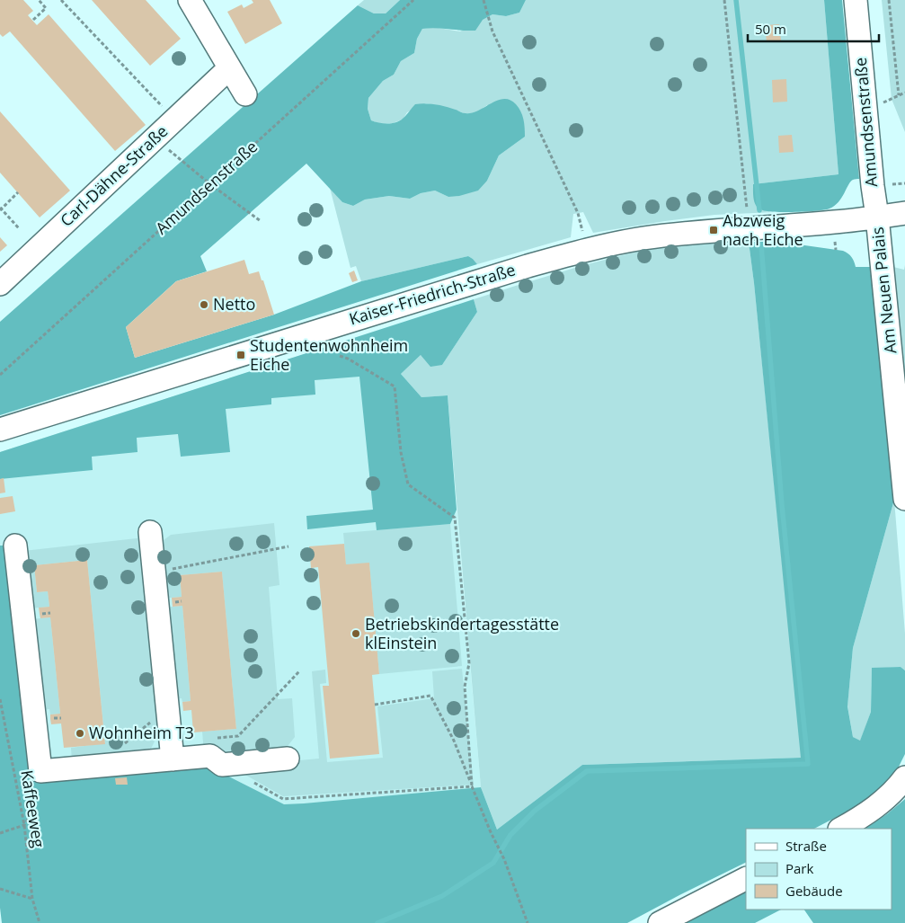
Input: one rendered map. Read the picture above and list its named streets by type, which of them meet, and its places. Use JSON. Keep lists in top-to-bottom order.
{
  "streets": {
    "street": [
      "Amundsenstraße",
      "Carl-Dähne-Straße",
      "Am Neuen Palais",
      "Kaiser-Friedrich-Straße"
    ],
    "path": ["Kaffeeweg"]
  },
  "crossings": [
    ["Amundsenstraße", "Am Neuen Palais"],
    ["Amundsenstraße", "Kaiser-Friedrich-Straße"],
    ["Am Neuen Palais", "Kaiser-Friedrich-Straße"]
  ],
  "places": {
    "transit": ["Abzweig nach Eiche", "Studentenwohnheim Eiche"],
    "other": ["Netto", "Betriebskindertagesstätte klEinstein", "Wohnheim T3"]
  },
  "legend": ["Straße", "Park", "Gebäude"],
  "scale_bar": "50 m"
}
